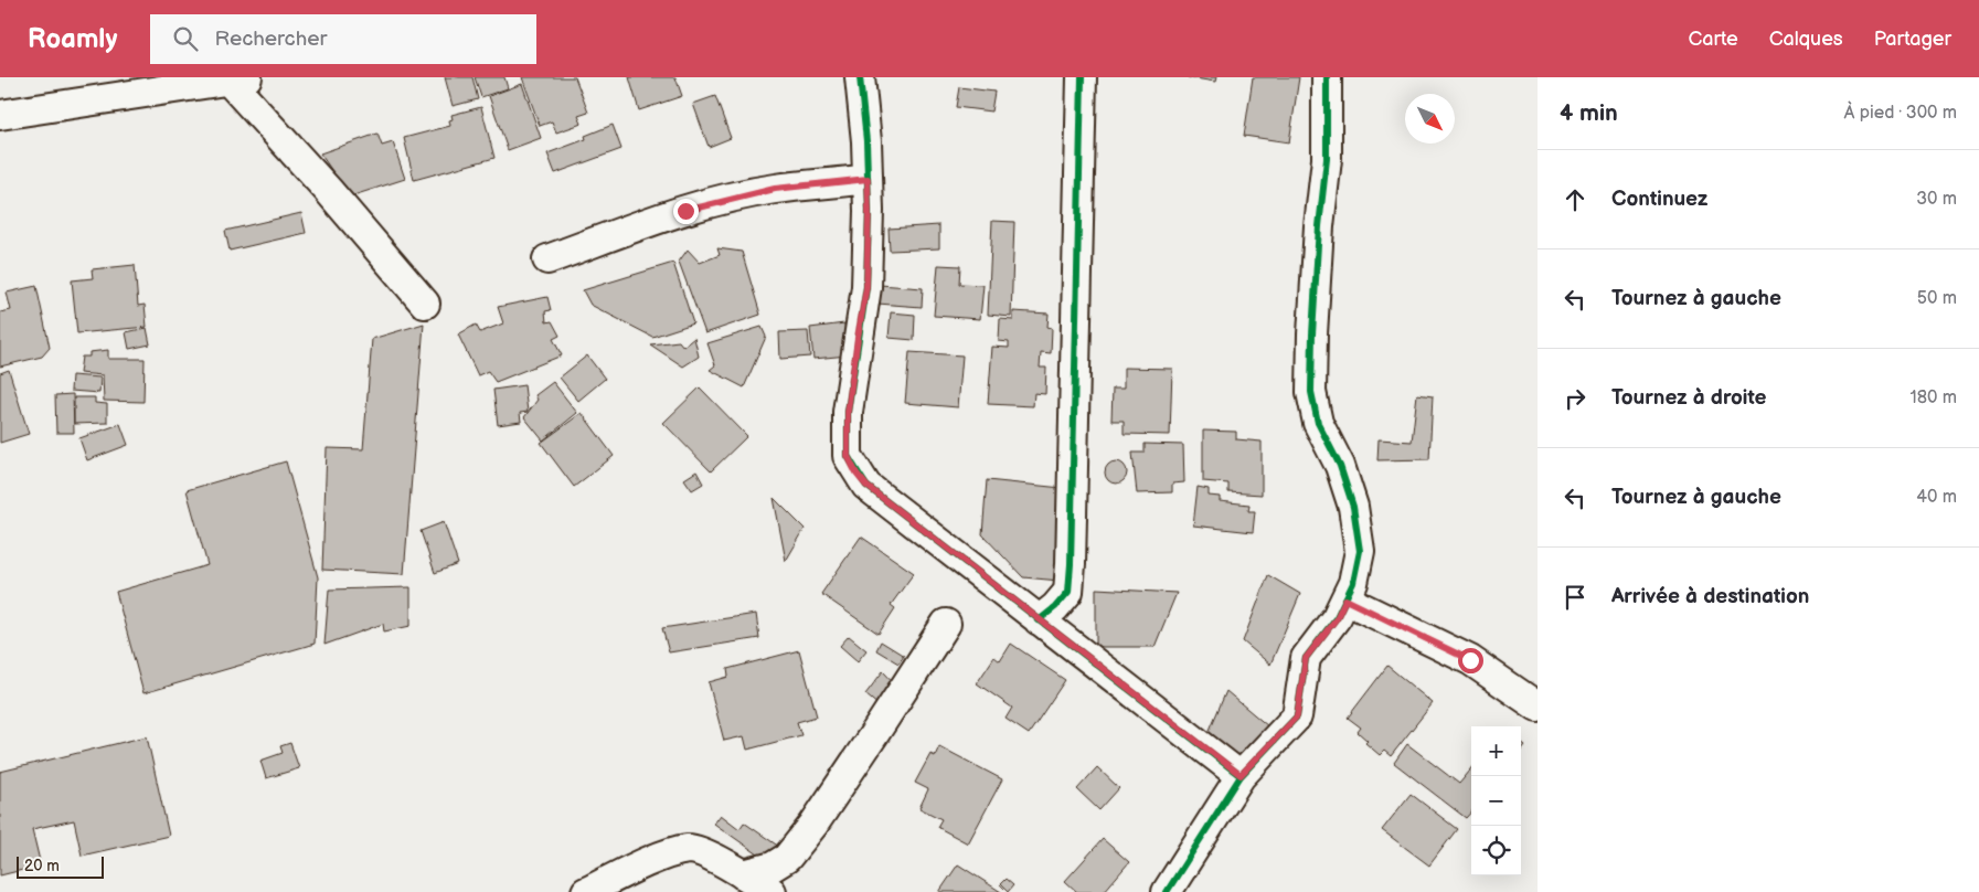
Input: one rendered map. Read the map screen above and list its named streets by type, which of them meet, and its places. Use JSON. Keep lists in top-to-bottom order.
{
  "scale_bar": "20 m",
  "north": "bottom right",
  "page": {
    "header": "Roamly",
    "search": "Rechercher",
    "nav": ["Carte", "Calques", "Partager"],
    "heading": ["4 min", "À pied · 300 m"],
    "list": [
      ["Continuez", "30 m"],
      ["Tournez à gauche", "50 m"],
      ["Tournez à droite", "180 m"],
      ["Tournez à gauche", "40 m"],
      "Arrivée à destination"
    ],
    "map_buttons": ["+", "−"],
    "scale": "20 m"
  }
}
